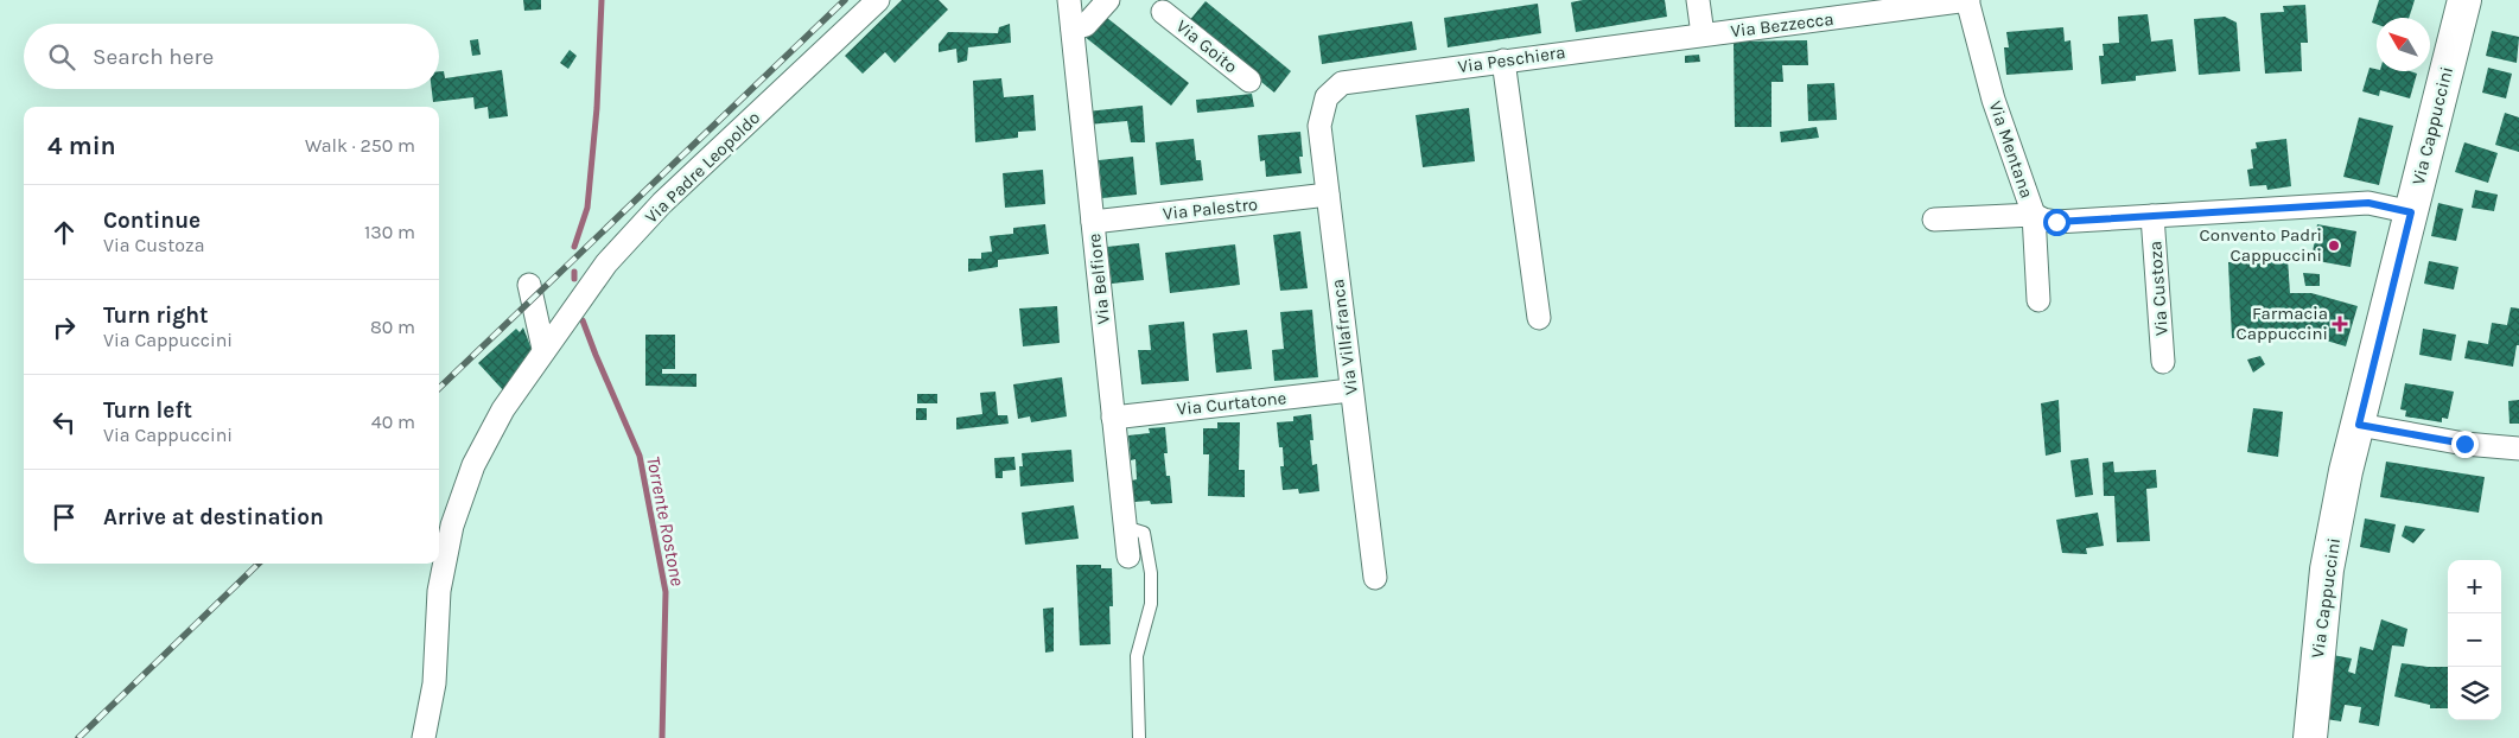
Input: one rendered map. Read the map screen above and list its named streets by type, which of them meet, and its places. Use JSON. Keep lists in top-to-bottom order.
{
  "streets": {
    "main road": ["Via Cappuccini"],
    "street": [
      "Via Bezzecca",
      "Via Goito",
      "Via Peschiera",
      "Via Mentana",
      "Via Padre Leopoldo",
      "Via Palestro",
      "Via Belfiore",
      "Via Custoza",
      "Via Villafranca",
      "Via Curtatone"
    ]
  },
  "crossings": [
    ["Via Bezzecca", "Via Peschiera"],
    ["Via Bezzecca", "Via Mentana"],
    ["Via Peschiera", "Via Villafranca"],
    ["Via Cappuccini", "Via Custoza"],
    ["Via Mentana", "Via Custoza"],
    ["Via Palestro", "Via Belfiore"],
    ["Via Palestro", "Via Villafranca"],
    ["Via Belfiore", "Via Curtatone"],
    ["Via Villafranca", "Via Curtatone"]
  ],
  "water": ["Torrente Rostone"],
  "places": {
    "other": ["Convento Padri Cappuccini"],
    "health": ["Farmacia Cappuccini"]
  },
  "north": "top left",
  "page": {
    "search": "Search here",
    "heading": ["4 min", "Walk · 250 m"],
    "list": [
      ["Continue", "Via Custoza", "130 m"],
      ["Turn right", "Via Cappuccini", "80 m"],
      ["Turn left", "Via Cappuccini", "40 m"],
      "Arrive at destination"
    ],
    "map_buttons": ["+", "−"]
  }
}
